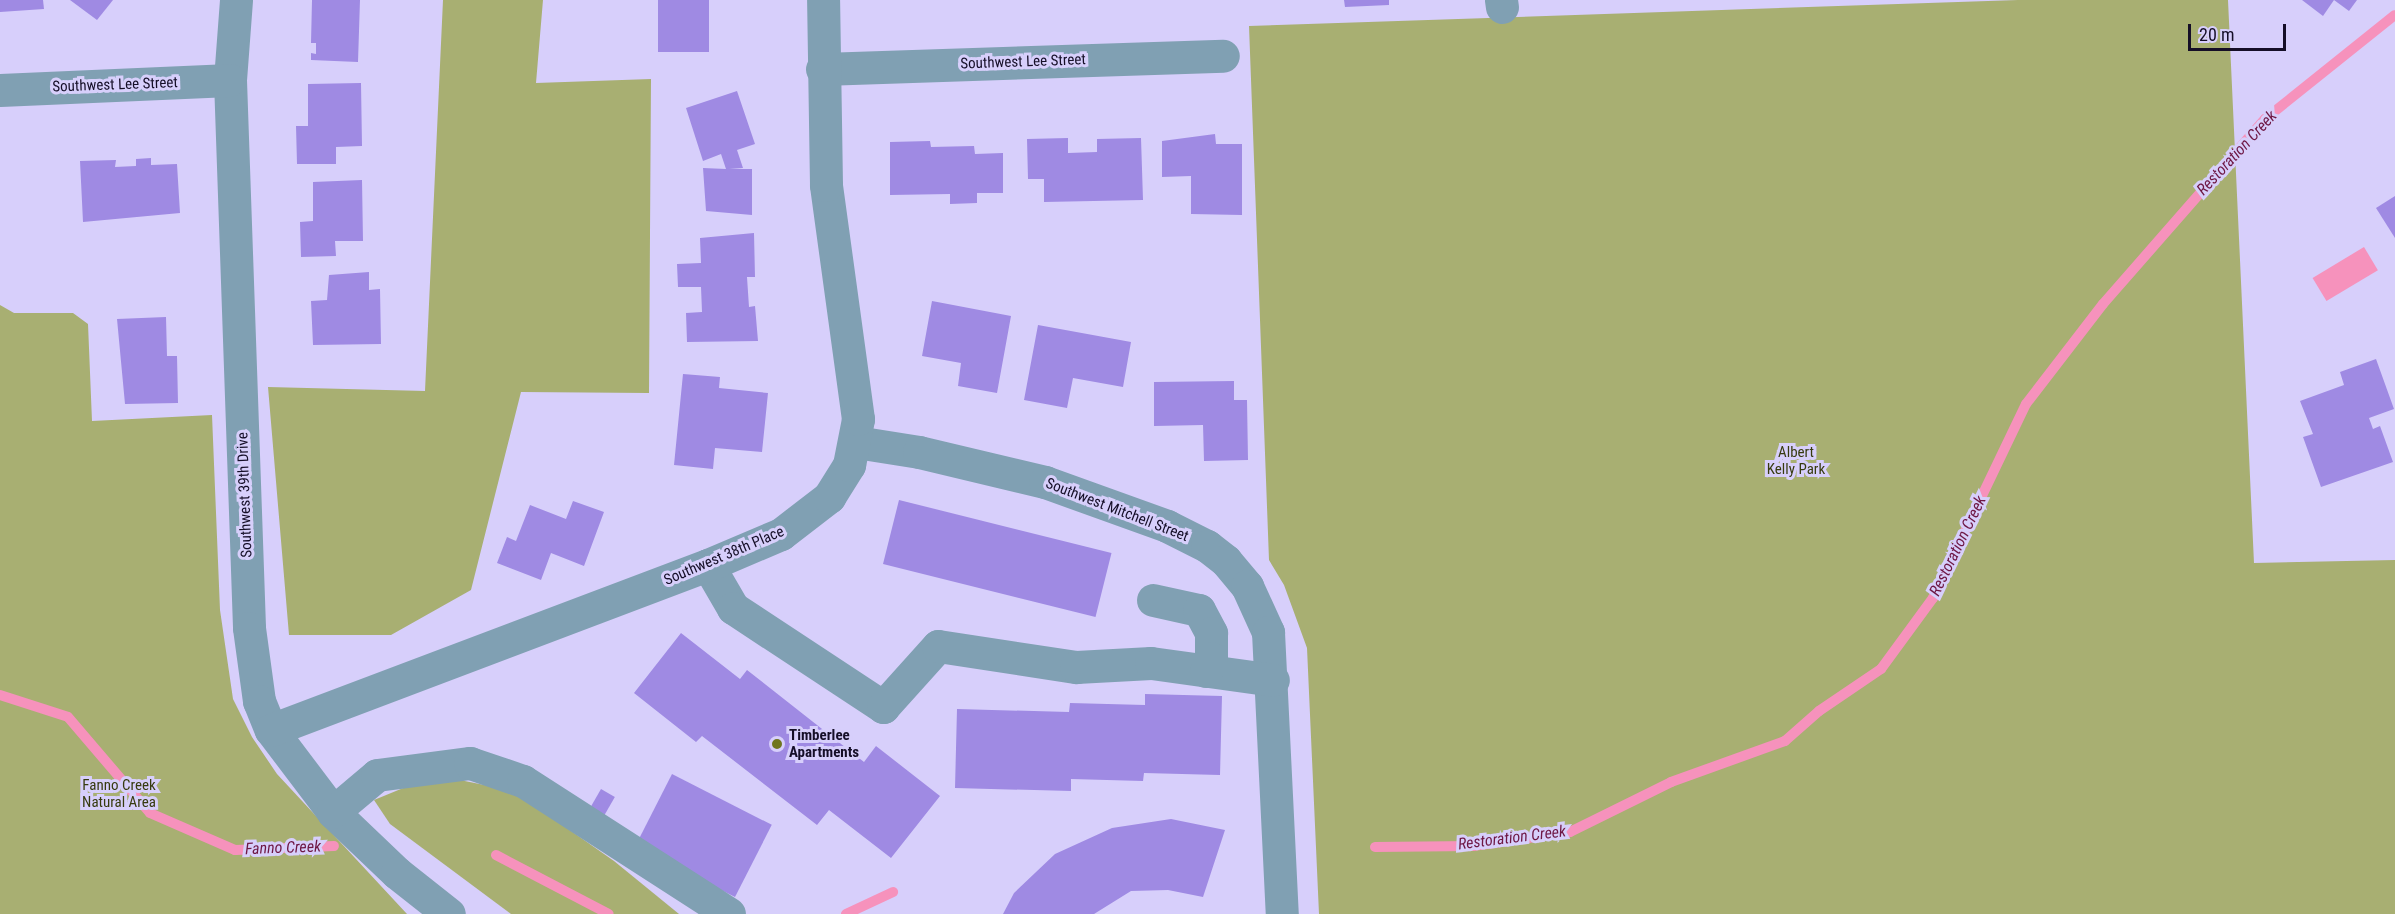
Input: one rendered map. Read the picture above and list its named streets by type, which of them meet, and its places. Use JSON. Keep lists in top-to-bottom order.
{
  "streets": {
    "street": [
      "Southwest Lee Street",
      "Southwest 39th Drive",
      "Southwest Mitchell Street",
      "Southwest 38th Place"
    ]
  },
  "crossings": [
    ["Southwest Lee Street", "Southwest 39th Drive"],
    ["Southwest Lee Street", "Southwest 38th Place"],
    ["Southwest 39th Drive", "Southwest 38th Place"],
    ["Southwest Mitchell Street", "Southwest 38th Place"]
  ],
  "water": ["Restoration Creek", "Fanno Creek"],
  "parks": ["Albert Kelly Park", "Fanno Creek Natural Area"],
  "places": ["Timberlee Apartments"],
  "scale_bar": "20 m"
}
